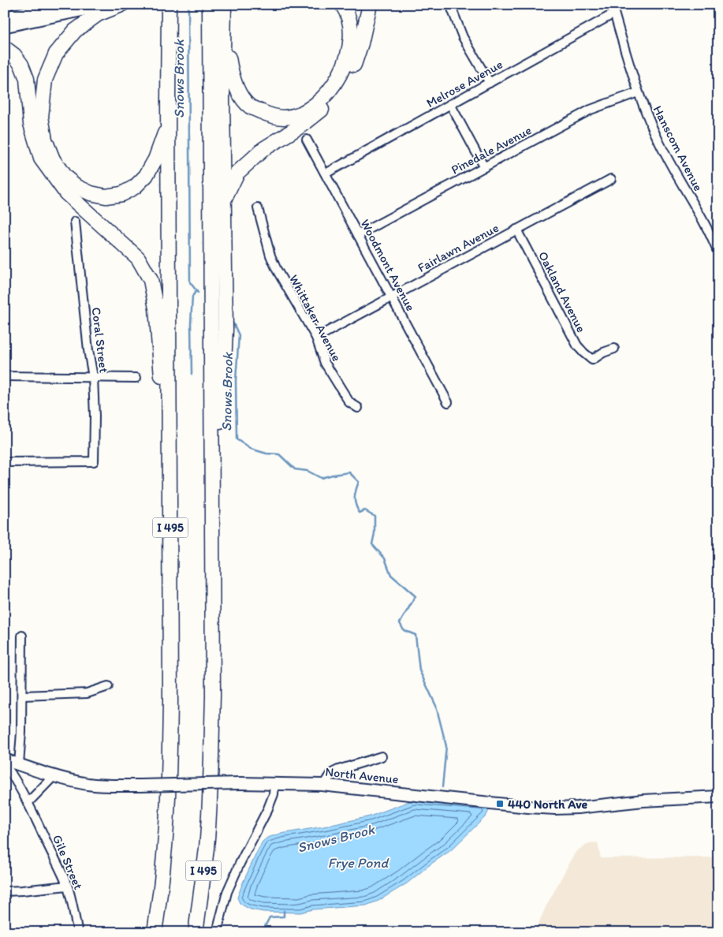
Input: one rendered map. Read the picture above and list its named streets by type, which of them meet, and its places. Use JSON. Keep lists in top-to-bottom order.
{
  "streets": {
    "highway": ["I 495"],
    "main road": ["North Avenue"],
    "street": [
      "Melrose Avenue",
      "Hanscom Avenue",
      "Pinedale Avenue",
      "Fairlawn Avenue",
      "Woodmont Avenue",
      "Oakland Avenue",
      "Whittaker Avenue",
      "Coral Street",
      "Gile Street"
    ]
  },
  "crossings": [
    ["Melrose Avenue", "Hanscom Avenue"],
    ["Melrose Avenue", "Woodmont Avenue"],
    ["Hanscom Avenue", "Pinedale Avenue"],
    ["Pinedale Avenue", "Woodmont Avenue"],
    ["Fairlawn Avenue", "Woodmont Avenue"],
    ["Fairlawn Avenue", "Oakland Avenue"],
    ["Fairlawn Avenue", "Whittaker Avenue"]
  ],
  "water": ["Snows Brook", "Frye Pond"],
  "places": {
    "transit": ["440 North Ave"]
  }
}
